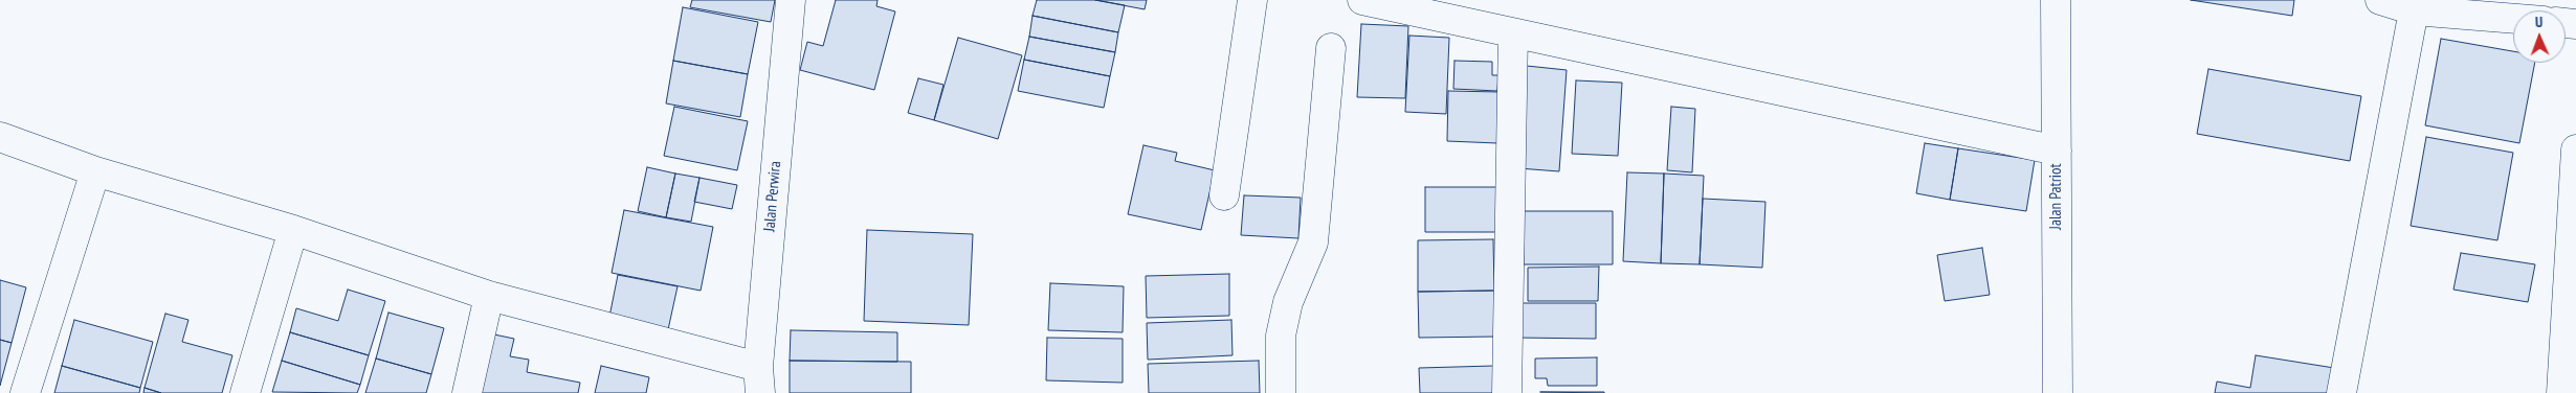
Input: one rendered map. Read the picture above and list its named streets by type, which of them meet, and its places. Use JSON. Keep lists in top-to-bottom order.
{
  "streets": {
    "street": ["Jalan Perwira", "Jalan Patriot"]
  },
  "north": "top"
}
